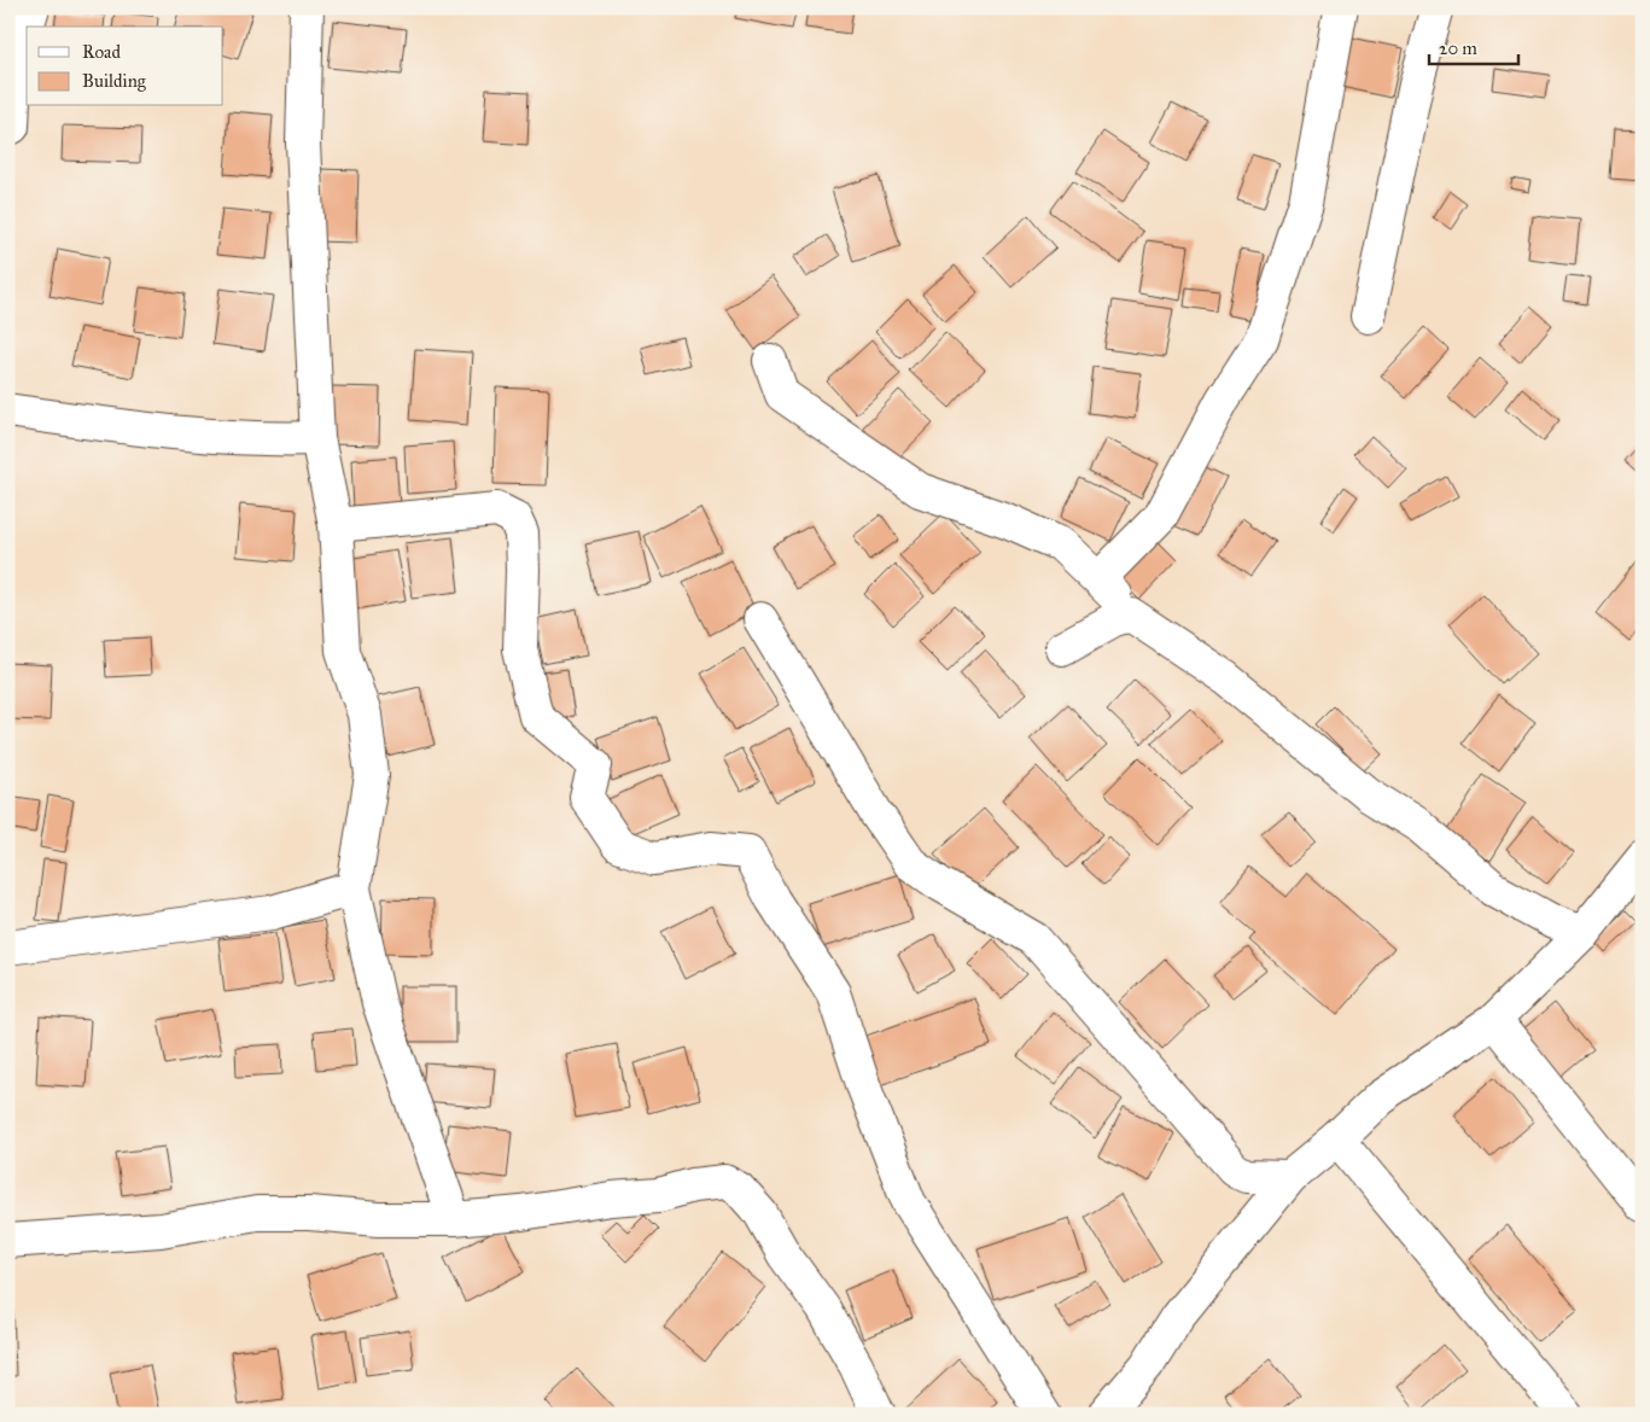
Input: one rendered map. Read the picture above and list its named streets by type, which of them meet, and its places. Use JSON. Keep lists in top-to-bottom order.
{
  "legend": ["Road", "Building"],
  "scale_bar": "20 m"
}
